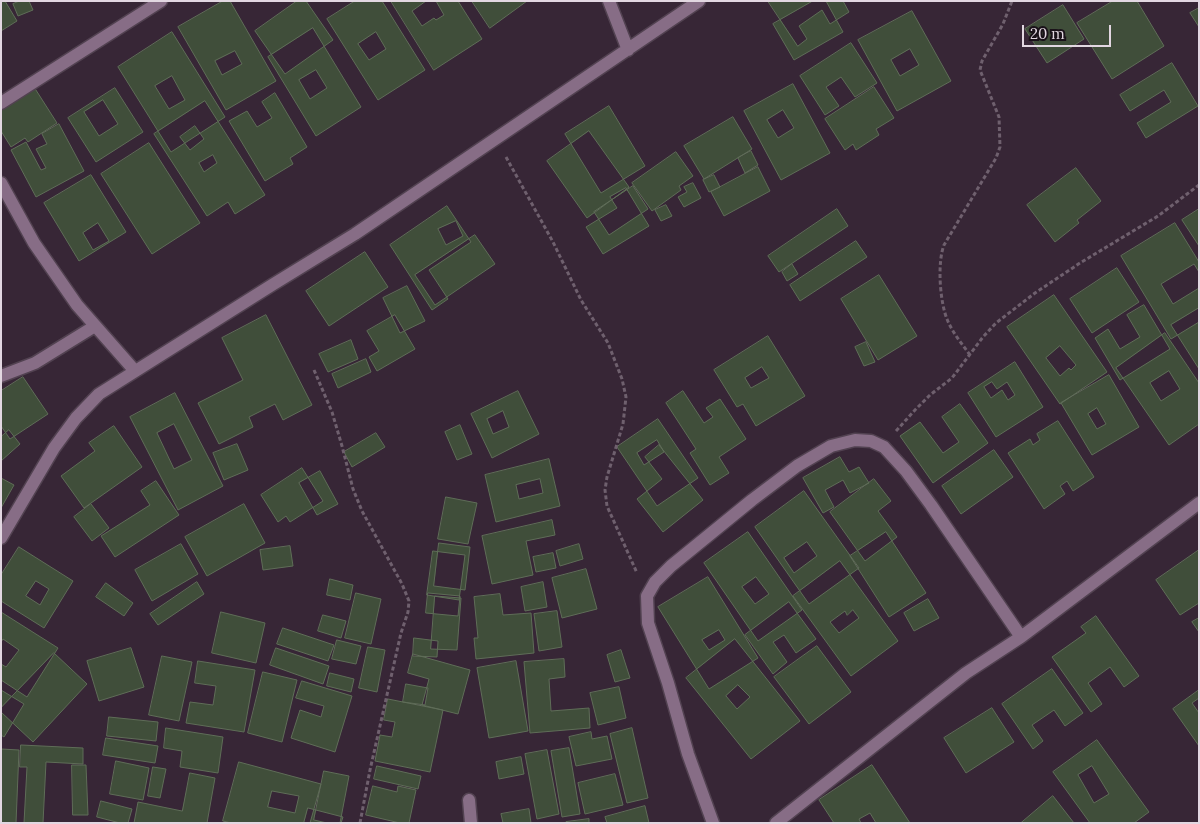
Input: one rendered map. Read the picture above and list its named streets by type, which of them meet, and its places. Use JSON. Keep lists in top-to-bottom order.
{
  "scale_bar": "20 m"
}
